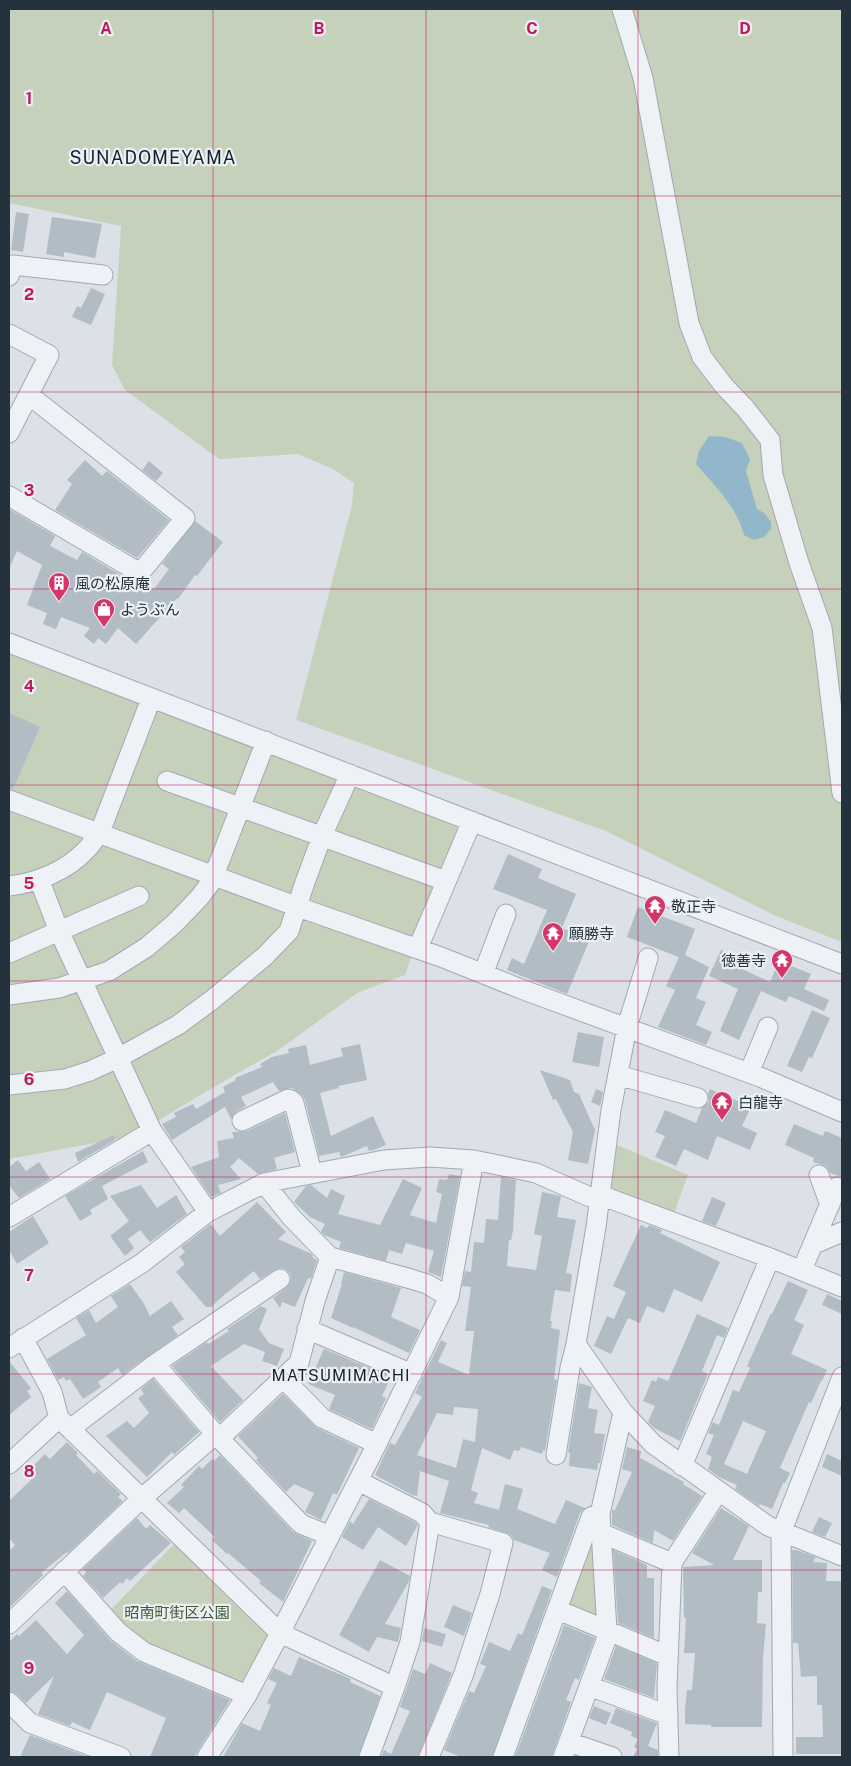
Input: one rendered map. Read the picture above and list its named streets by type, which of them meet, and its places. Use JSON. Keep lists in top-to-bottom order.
{
  "districts": ["SUNADOMEYAMA", "MATSUMIMACHI"],
  "parks": ["昭南町街区公園"],
  "places": {
    "building": ["風の松原庵"],
    "shop": ["ようぶん"],
    "temple": [
      "敬正寺",
      "願勝寺",
      "徳善寺",
      "白龍寺"
    ]
  },
  "grid": {
    "columns": [
      "A",
      "B",
      "C",
      "D"
    ],
    "rows": [
      "1",
      "2",
      "3",
      "4",
      "5",
      "6",
      "7",
      "8",
      "9"
    ]
  }
}
